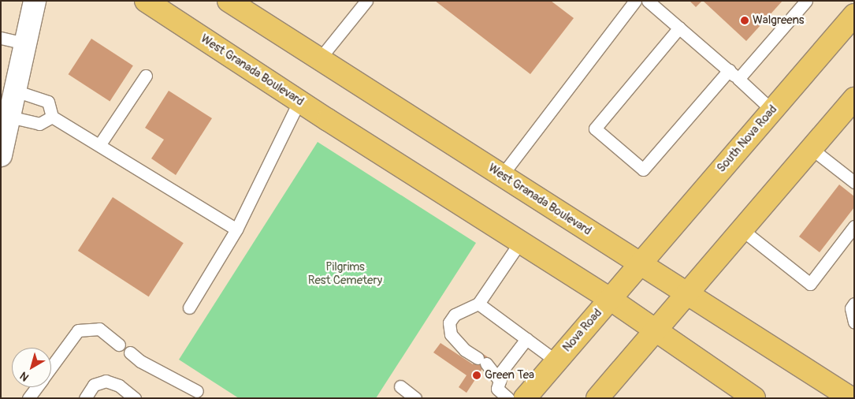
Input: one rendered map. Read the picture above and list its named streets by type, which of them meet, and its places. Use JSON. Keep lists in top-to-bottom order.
{
  "streets": {
    "main road": ["West Granada Boulevard", "South Nova Road", "Nova Road"]
  },
  "crossings": [
    ["West Granada Boulevard", "South Nova Road"],
    ["West Granada Boulevard", "Nova Road"],
    ["South Nova Road", "Nova Road"]
  ],
  "parks": ["Pilgrims Rest Cemetery"],
  "places": ["Walgreens", "Green Tea"],
  "north": "bottom left"
}
